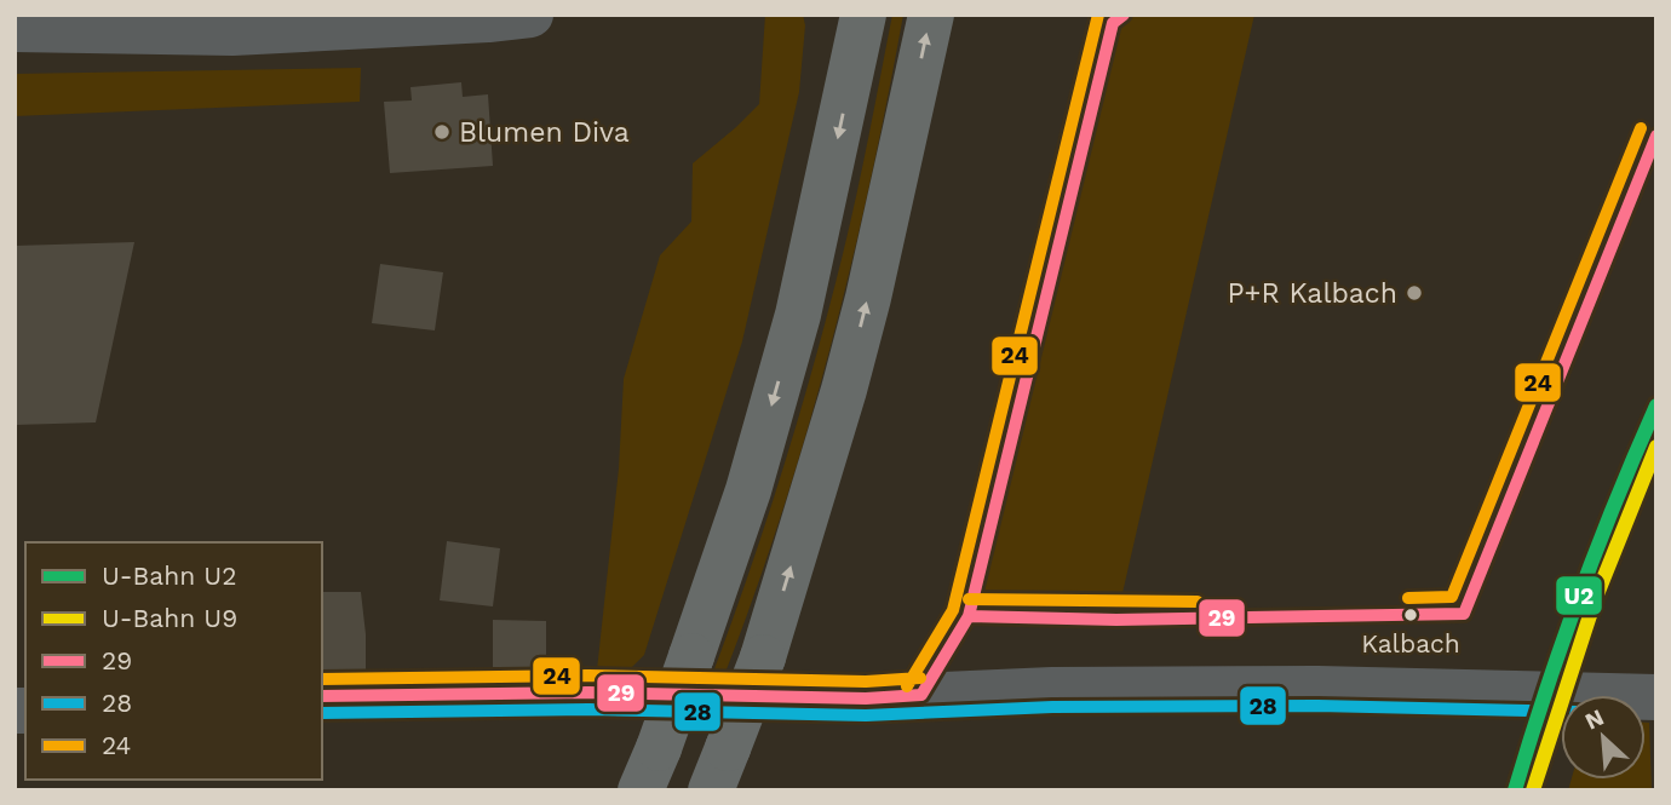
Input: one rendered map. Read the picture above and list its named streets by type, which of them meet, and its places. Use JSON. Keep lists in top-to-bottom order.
{
  "places": ["Blumen Diva", "P+R Kalbach", "Kalbach"],
  "lines": [
    "transit line 29",
    "transit line 24",
    "metro line U2",
    "metro line U9",
    "transit line 28"
  ],
  "legend": [
    "U-Bahn U2",
    "U-Bahn U9",
    "29",
    "28",
    "24"
  ],
  "north": "top left"
}
